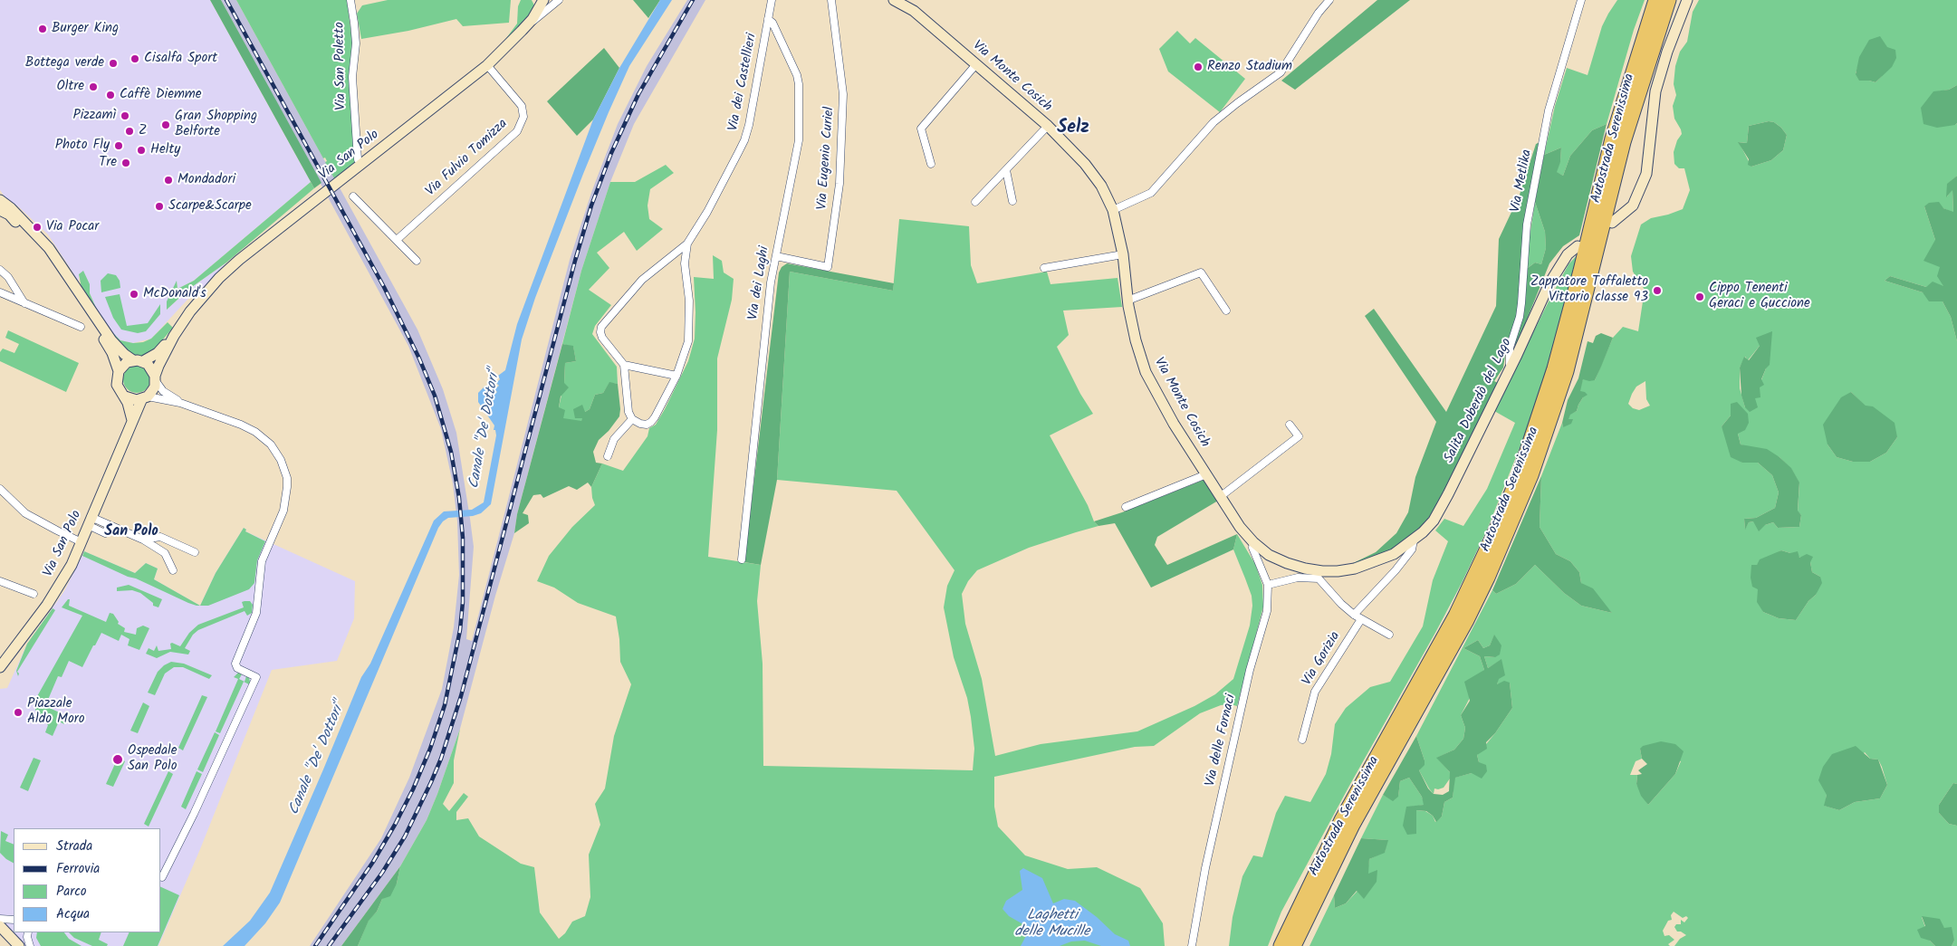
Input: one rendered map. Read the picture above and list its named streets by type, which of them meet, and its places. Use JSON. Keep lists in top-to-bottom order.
{
  "streets": {
    "highway": ["Autostrada Serenissima"],
    "street": [
      "Via San Poletto",
      "Via Monte Cosich",
      "Via dei Castellieri",
      "Via San Polo",
      "Via Fulvio Tomizza",
      "Via Eugenio Curiel",
      "Via Metlika",
      "Via dei Laghi",
      "Salita Doberdò del Lago",
      "Via Gorizia",
      "Via delle Fornaci"
    ]
  },
  "crossings": [
    ["Via Monte Cosich", "Salita Doberdò del Lago"],
    ["Via Monte Cosich", "Via delle Fornaci"],
    ["Via dei Castellieri", "Via dei Laghi"],
    ["Via San Polo", "Via Fulvio Tomizza"],
    ["Via Eugenio Curiel", "Via dei Laghi"],
    ["Via Metlika", "Salita Doberdò del Lago"],
    ["Salita Doberdò del Lago", "Via delle Fornaci"]
  ],
  "districts": ["Selz", "San Polo"],
  "water": ["Canale \"De' Dottori\"", "Laghetti delle Mucille"],
  "places": [
    "Burger King",
    "Cisalfa Sport",
    "Bottega verde",
    "Renzo Stadium",
    "Oltre",
    "Caffè Diemme",
    "Pizzamì",
    "Gran Shopping Belforte",
    "Z",
    "Photo Fly",
    "Helty",
    "Tre",
    "Mondadori",
    "Scarpe&Scarpe",
    "Via Pocar",
    "Zappatore Toffaletto Vittorio classe 93",
    "McDonald's",
    "Cippo Tenenti Geraci e Guccione",
    "Piazzale Aldo Moro",
    "Ospedale San Polo"
  ],
  "legend": [
    "Strada",
    "Ferrovia",
    "Parco",
    "Acqua"
  ]
}
